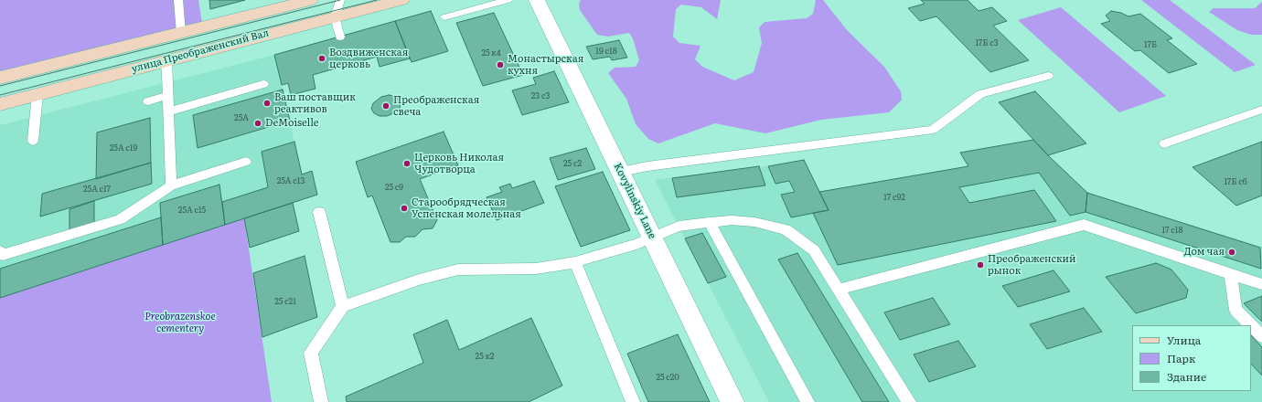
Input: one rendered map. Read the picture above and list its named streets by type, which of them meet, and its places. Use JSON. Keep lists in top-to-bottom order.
{
  "streets": {
    "main road": ["улица Преображенский Вал"],
    "street": ["Kovylinskiy Lane"]
  },
  "parks": ["Preobrazenskoe cementery"],
  "places": [
    "Воздвиженская церковь",
    "Монастырская кухня",
    "Ваш поставщик реактивов",
    "Преображенская свеча",
    "DeMoiselle",
    "Церковь Николая Чудотворца",
    "Старообрядческая Успенская молельная",
    "Дом чая",
    "Преображенский рынок"
  ],
  "house_numbers": [
    "17Б с3",
    "17Б",
    "19 с18",
    "25 к4",
    "23 с3",
    "25А",
    "25А с19",
    "25 с2",
    "25А с13",
    "17Б с6",
    "25 c9",
    "25А с17",
    "17 с92",
    "25А с15",
    "17 c18",
    "25 с21",
    "25 к2",
    "25 с20"
  ],
  "legend": ["Улица", "Парк", "Здание"]
}
